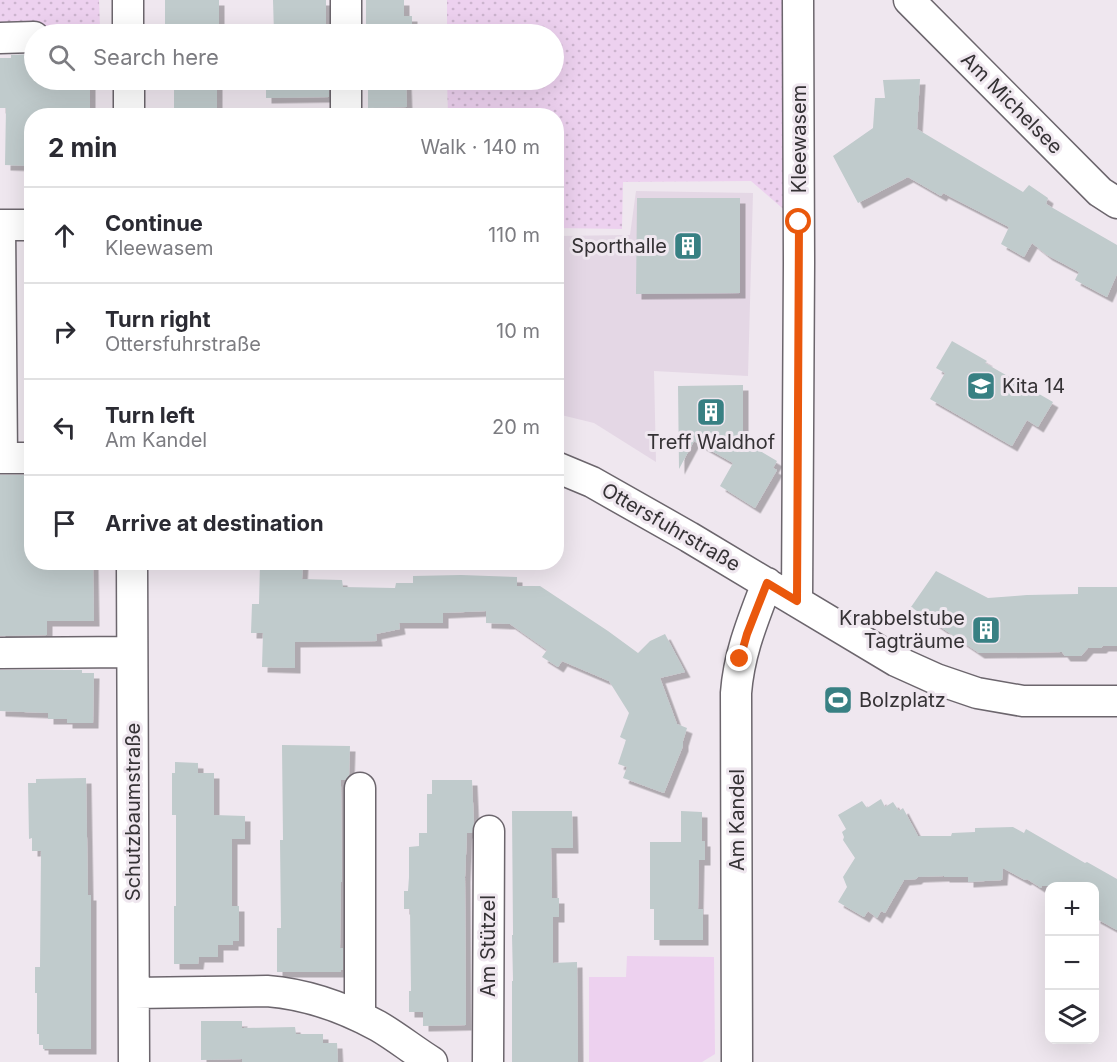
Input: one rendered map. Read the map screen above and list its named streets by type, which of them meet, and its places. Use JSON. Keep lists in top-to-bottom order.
{
  "streets": {
    "street": [
      "Am Michelsee",
      "Kleewasem",
      "Ottersfuhrstraße",
      "Schutzbaumstraße",
      "Am Kandel",
      "Am Stützel"
    ]
  },
  "crossings": [
    ["Kleewasem", "Ottersfuhrstraße"],
    ["Ottersfuhrstraße", "Am Kandel"]
  ],
  "places": {
    "building": ["Sporthalle", "Treff Waldhof", "Krabbelstube Tagträume"],
    "school or university": ["Kita 14"],
    "sports": ["Bolzplatz"]
  },
  "page": {
    "search": "Search here",
    "heading": ["2 min", "Walk · 140 m"],
    "list": [
      ["Continue", "Kleewasem", "110 m"],
      ["Turn right", "Ottersfuhrstraße", "10 m"],
      ["Turn left", "Am Kandel", "20 m"],
      "Arrive at destination"
    ],
    "map_buttons": ["+", "−"]
  }
}
